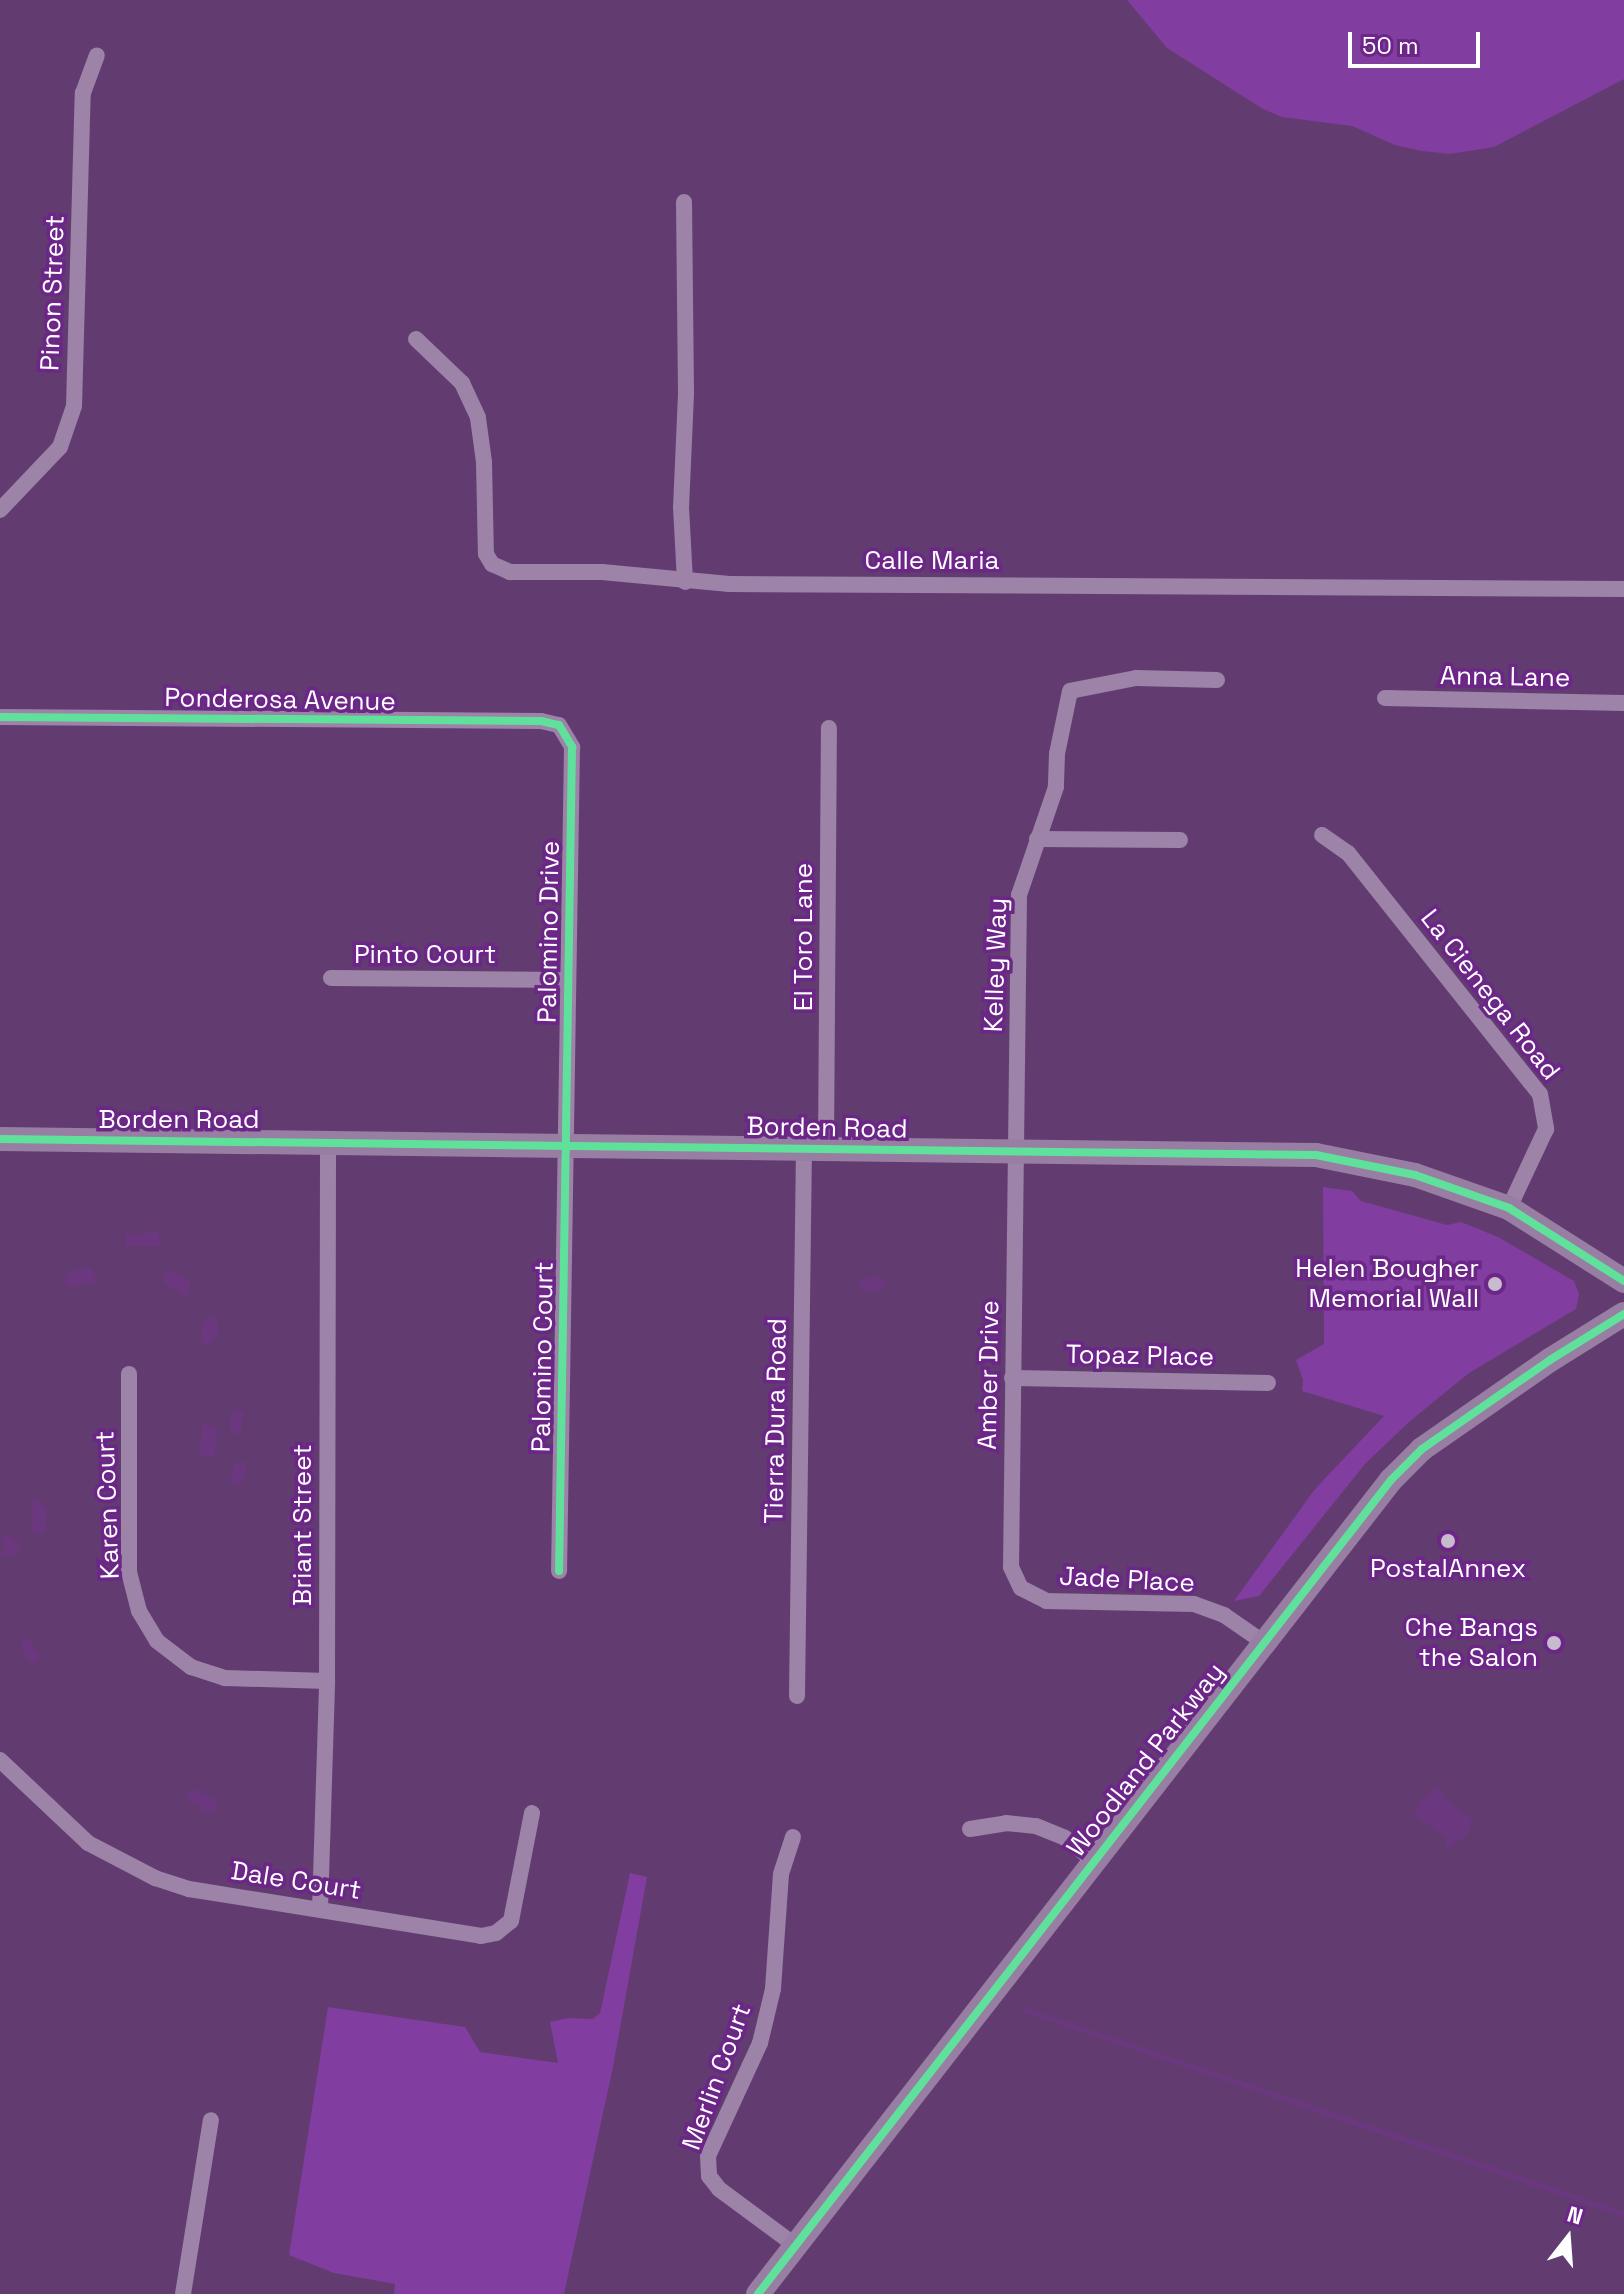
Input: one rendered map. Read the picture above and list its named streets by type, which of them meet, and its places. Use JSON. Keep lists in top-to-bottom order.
{
  "streets": {
    "main road": ["Borden Road", "Woodland Parkway"],
    "street": [
      "Pinon Street",
      "Calle Maria",
      "Anna Lane",
      "Ponderosa Avenue",
      "Palomino Drive",
      "El Toro Lane",
      "Pinto Court",
      "Kelley Way",
      "La Cienega Road",
      "Topaz Place",
      "Palomino Court",
      "Amber Drive",
      "Tierra Dura Road",
      "Karen Court",
      "Briant Street",
      "Jade Place",
      "Dale Court",
      "Merlin Court"
    ]
  },
  "crossings": [
    ["Ponderosa Avenue", "Palomino Drive"],
    ["Palomino Drive", "Pinto Court"],
    ["Palomino Drive", "Borden Road"],
    ["Palomino Drive", "Palomino Court"],
    ["El Toro Lane", "Borden Road"],
    ["El Toro Lane", "Tierra Dura Road"],
    ["Kelley Way", "Borden Road"],
    ["Kelley Way", "Amber Drive"],
    ["La Cienega Road", "Borden Road"],
    ["Borden Road", "Palomino Court"],
    ["Borden Road", "Amber Drive"],
    ["Borden Road", "Tierra Dura Road"],
    ["Borden Road", "Briant Street"],
    ["Topaz Place", "Amber Drive"],
    ["Amber Drive", "Jade Place"],
    ["Karen Court", "Briant Street"],
    ["Briant Street", "Dale Court"],
    ["Jade Place", "Woodland Parkway"],
    ["Woodland Parkway", "Merlin Court"]
  ],
  "places": ["Helen Bougher Memorial Wall", "PostalAnnex", "Che Bangs the Salon"],
  "scale_bar": "50 m",
  "north": "top"
}
